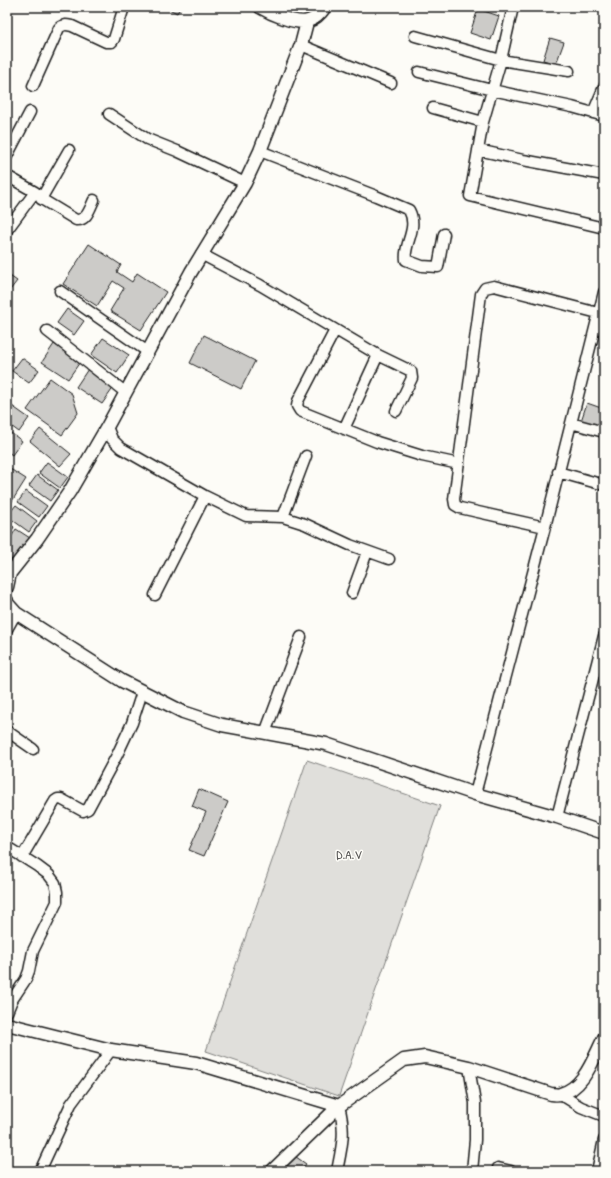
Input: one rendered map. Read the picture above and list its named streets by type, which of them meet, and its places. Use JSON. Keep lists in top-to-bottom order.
{
  "parks": ["D.A.V"]
}
